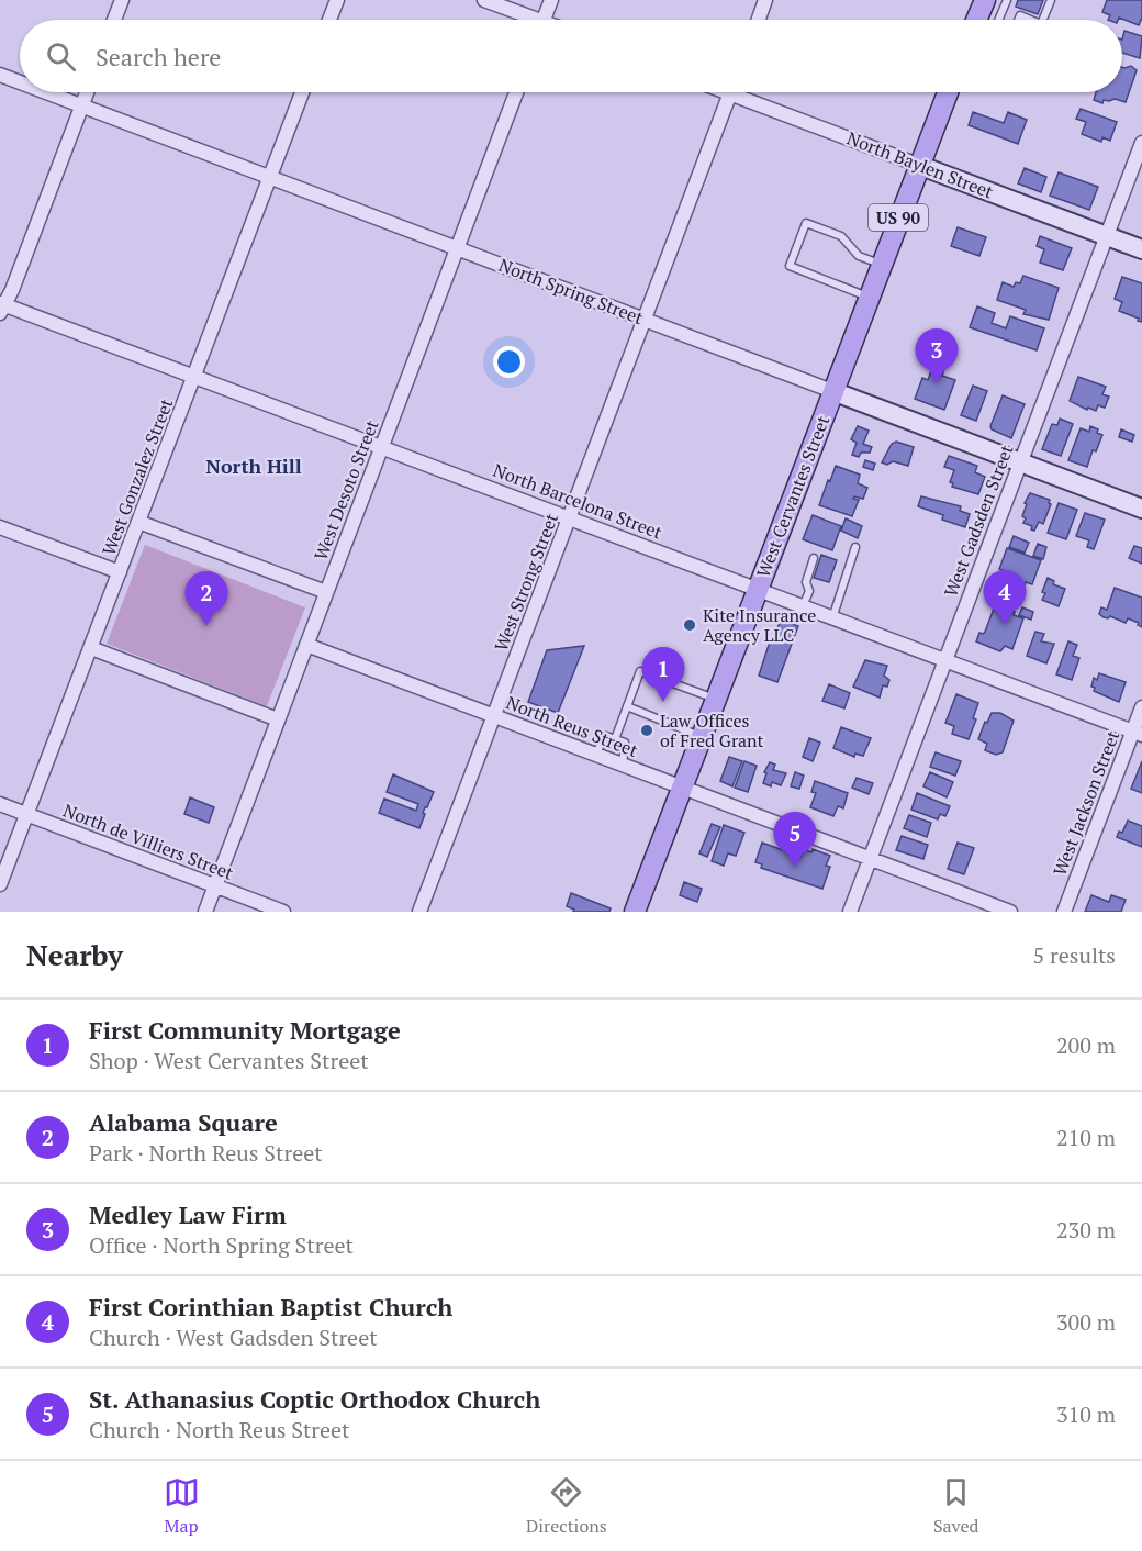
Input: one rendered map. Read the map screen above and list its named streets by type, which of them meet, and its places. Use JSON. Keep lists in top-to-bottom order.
{
  "streets": {
    "main road": ["US 90", "West Cervantes Street"],
    "street": [
      "North Baylen Street",
      "North Spring Street",
      "West Gonzalez Street",
      "West Desoto Street",
      "North Barcelona Street",
      "West Gadsden Street",
      "West Strong Street",
      "North Reus Street",
      "West Jackson Street",
      "North de Villiers Street"
    ]
  },
  "crossings": [
    ["North Baylen Street", "West Cervantes Street"],
    ["North Baylen Street", "West Gadsden Street"],
    ["North Spring Street", "West Gonzalez Street"],
    ["North Spring Street", "West Desoto Street"],
    ["North Spring Street", "West Cervantes Street"],
    ["North Spring Street", "West Gadsden Street"],
    ["North Spring Street", "West Strong Street"],
    ["West Gonzalez Street", "North Barcelona Street"],
    ["West Gonzalez Street", "North de Villiers Street"],
    ["West Desoto Street", "North Barcelona Street"],
    ["West Desoto Street", "North Reus Street"],
    ["West Desoto Street", "North de Villiers Street"],
    ["West Cervantes Street", "North Barcelona Street"],
    ["West Cervantes Street", "North Reus Street"],
    ["North Barcelona Street", "West Gadsden Street"],
    ["North Barcelona Street", "West Strong Street"],
    ["North Barcelona Street", "West Jackson Street"],
    ["West Gadsden Street", "North Reus Street"],
    ["West Strong Street", "North Reus Street"]
  ],
  "districts": ["North Hill"],
  "places": ["Kite Insurance Agency LLC", "Law Offices of Fred Grant"],
  "page": {
    "search": "Search here",
    "pins": [
      "3",
      "4",
      "2",
      "1",
      "5"
    ],
    "heading": ["Nearby", "5 results"],
    "list": [
      {
        "mark": "1",
        "name": "First Community Mortgage",
        "note": "Shop · West Cervantes Street",
        "value": "200 m"
      },
      {
        "mark": "2",
        "name": "Alabama Square",
        "note": "Park · North Reus Street",
        "value": "210 m"
      },
      {
        "mark": "3",
        "name": "Medley Law Firm",
        "note": "Office · North Spring Street",
        "value": "230 m"
      },
      {
        "mark": "4",
        "name": "First Corinthian Baptist Church",
        "note": "Church · West Gadsden Street",
        "value": "300 m"
      },
      {
        "mark": "5",
        "name": "St. Athanasius Coptic Orthodox Church",
        "note": "Church · North Reus Street",
        "value": "310 m"
      }
    ],
    "nav": ["Map", "Directions", "Saved"]
  }
}
